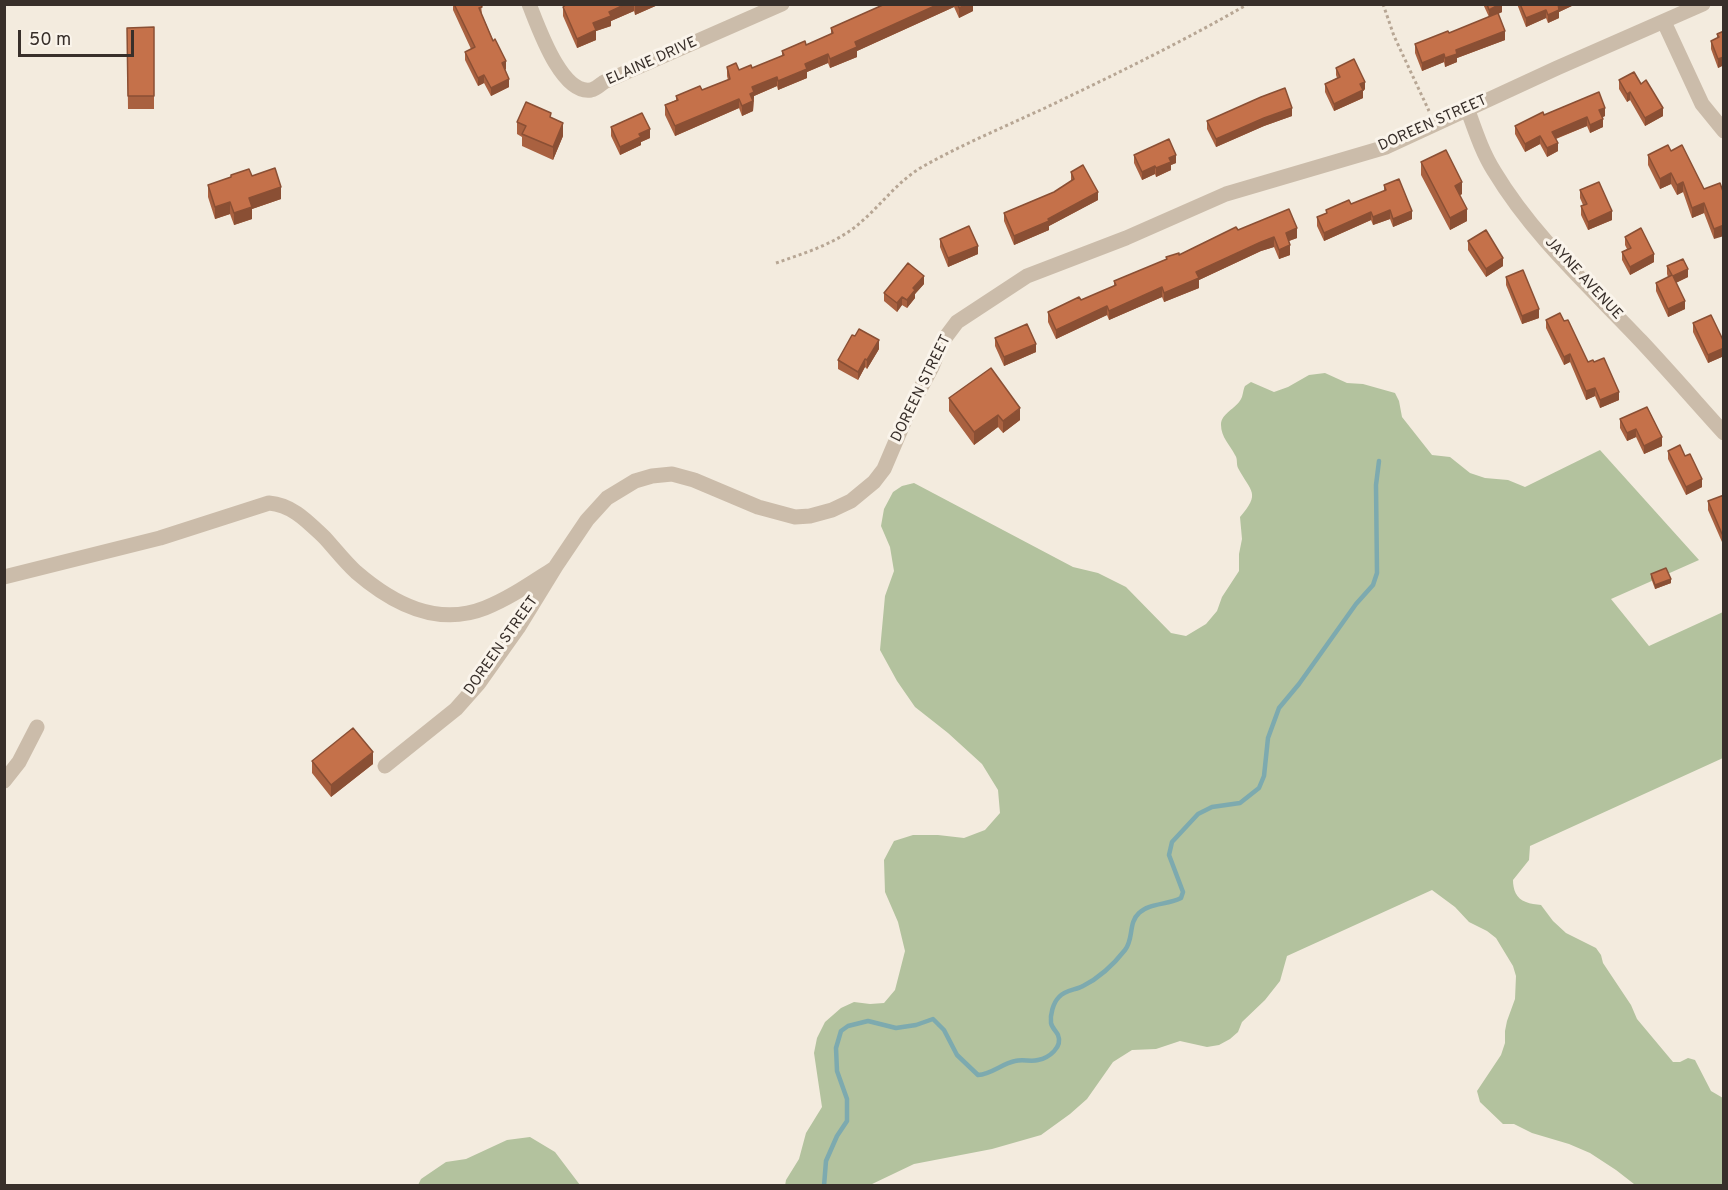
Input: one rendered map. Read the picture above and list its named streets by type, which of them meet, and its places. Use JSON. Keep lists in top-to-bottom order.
{
  "streets": {
    "street": ["ELAINE DRIVE", "DOREEN STREET", "JAYNE AVENUE"]
  },
  "crossings": [
    ["DOREEN STREET", "JAYNE AVENUE"]
  ],
  "scale_bar": "50 m"
}
